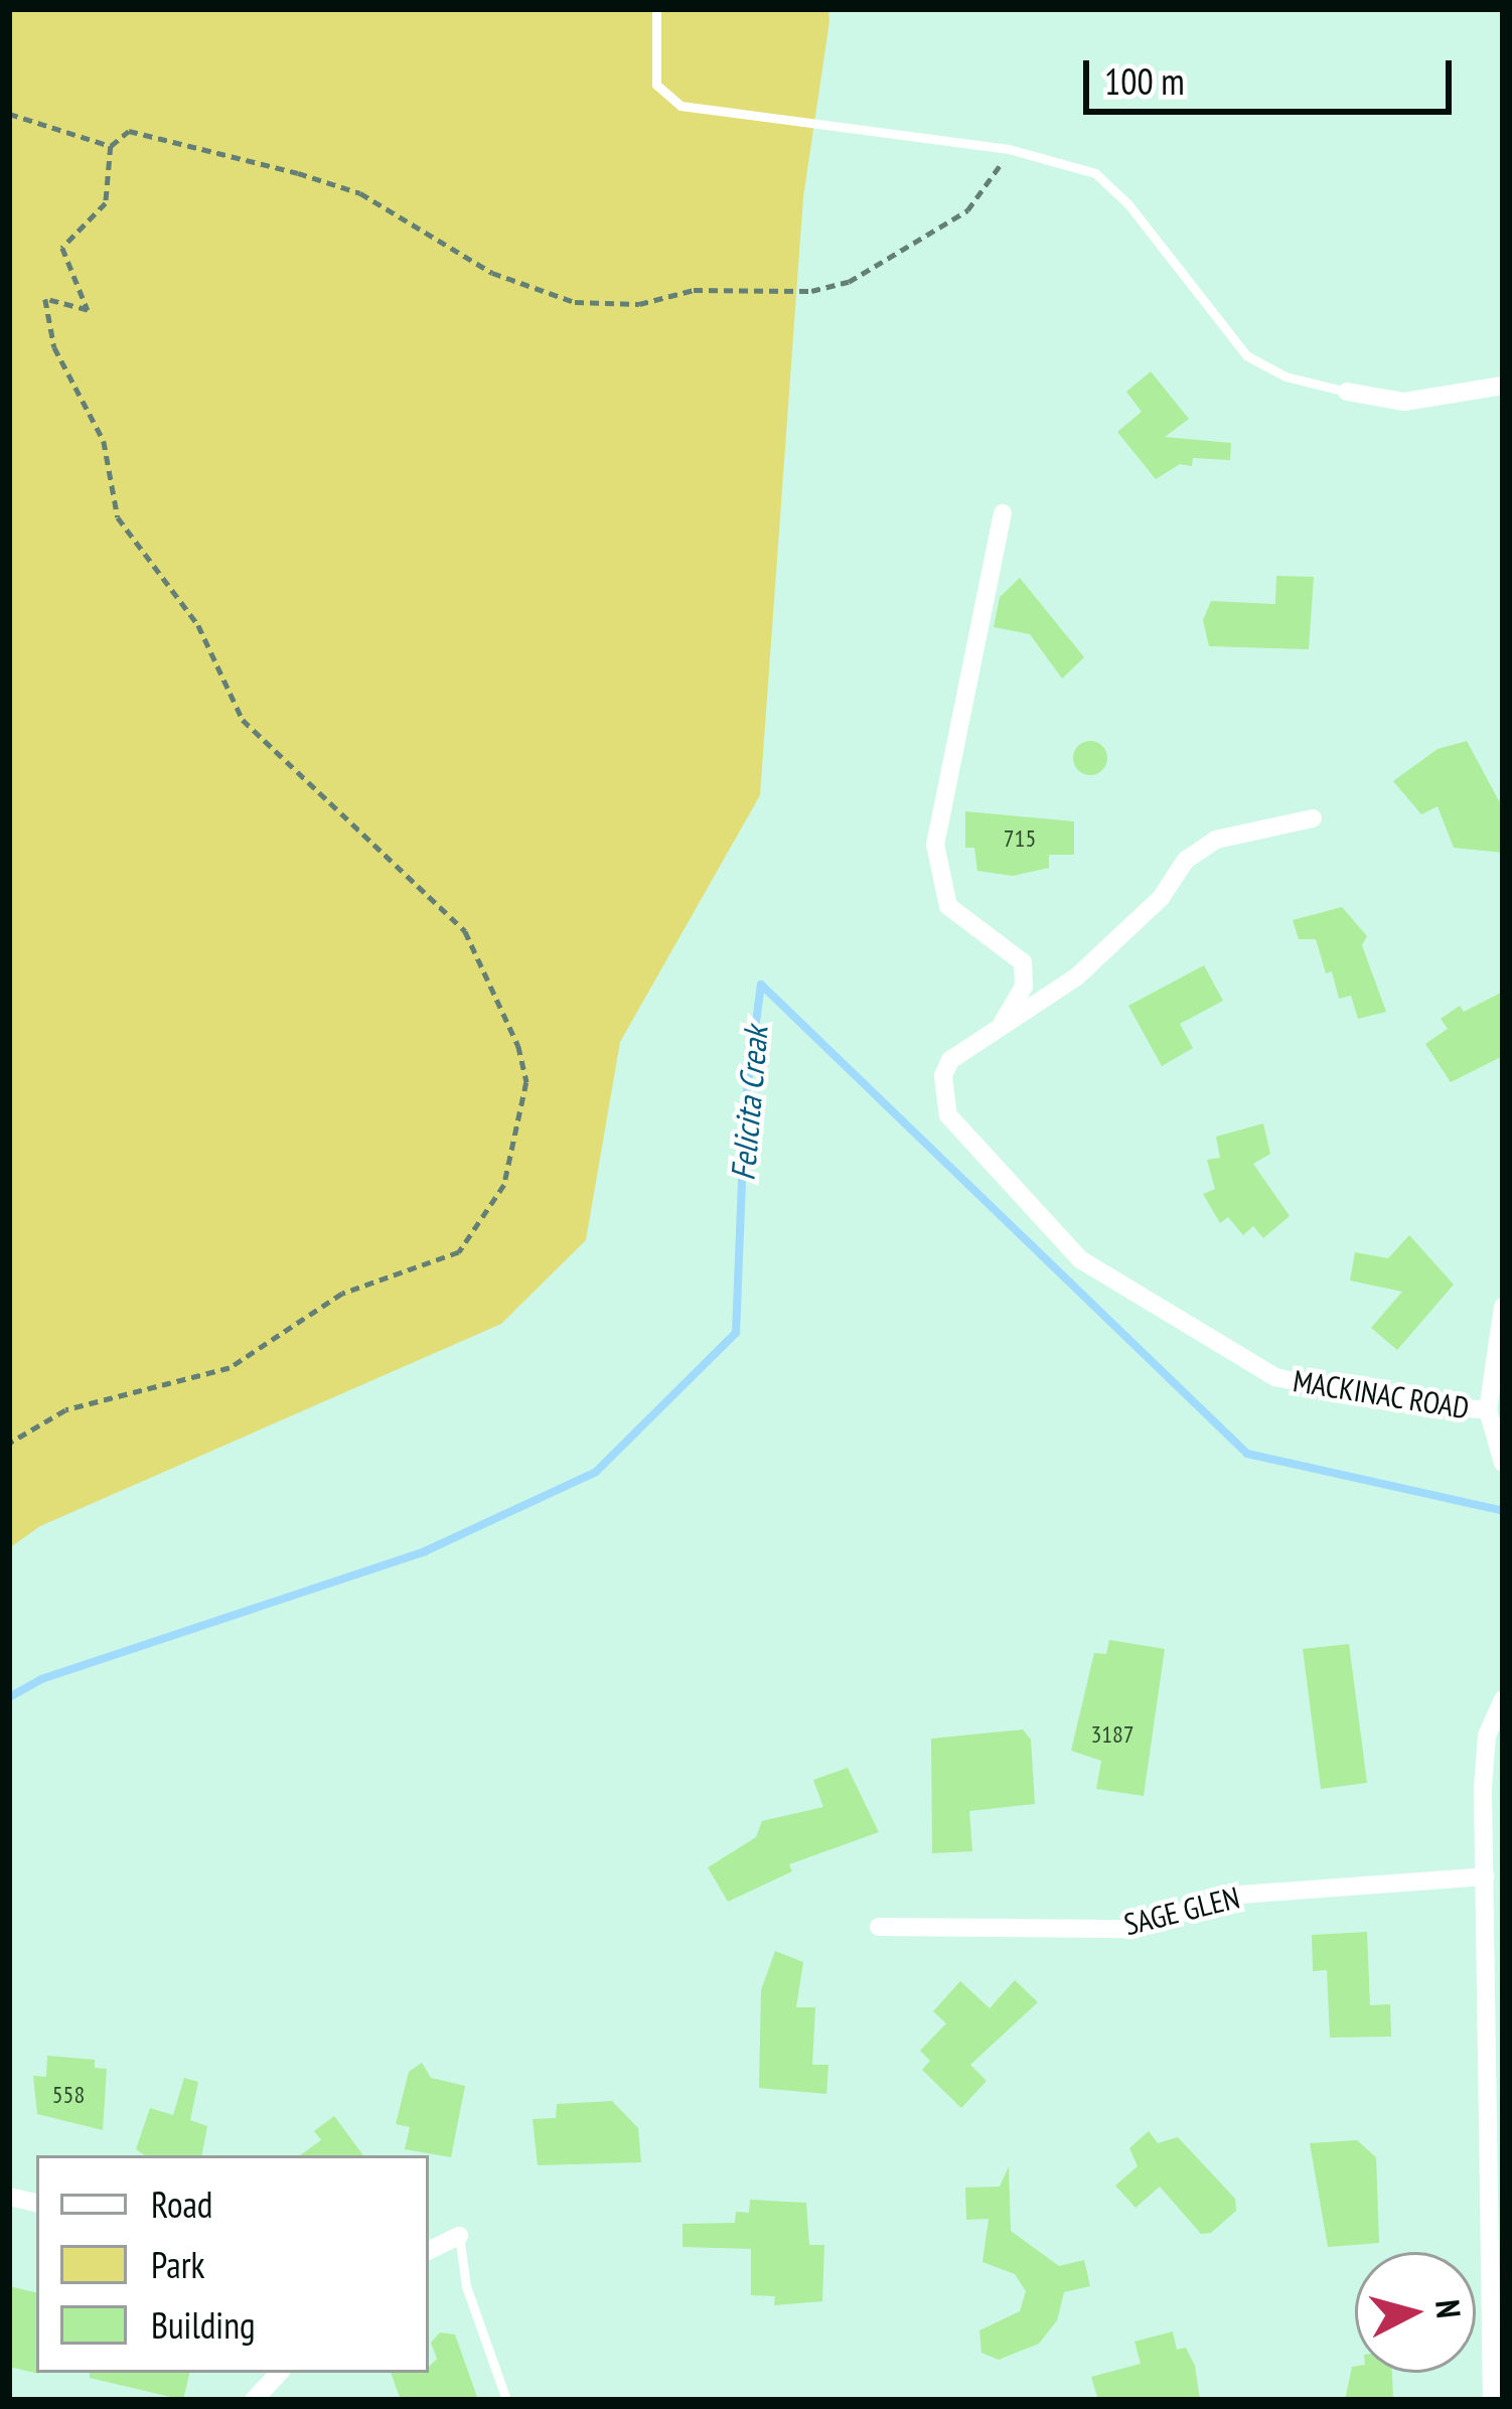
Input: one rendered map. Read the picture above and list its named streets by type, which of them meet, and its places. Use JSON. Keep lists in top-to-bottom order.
{
  "streets": {
    "street": ["MACKINAC ROAD", "SAGE GLEN"]
  },
  "water": ["Felicita Creak"],
  "house_numbers": ["715", "3187", "558"],
  "legend": ["Road", "Park", "Building"],
  "scale_bar": "100 m",
  "north": "right"
}
